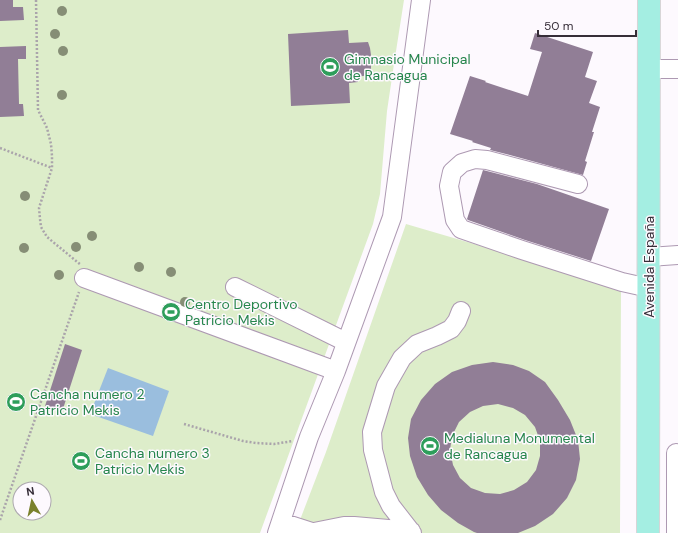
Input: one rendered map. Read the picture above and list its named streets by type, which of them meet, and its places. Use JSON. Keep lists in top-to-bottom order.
{
  "streets": {
    "main road": ["Avenida España"]
  },
  "places": {
    "sports": [
      "Gimnasio Municipal de Rancagua",
      "Centro Deportivo Patricio Mekis",
      "Cancha numero 2 Patricio Mekis",
      "Medialuna Monumental de Rancagua",
      "Cancha numero 3 Patricio Mekis"
    ]
  },
  "scale_bar": "50 m",
  "north": "top"
}
